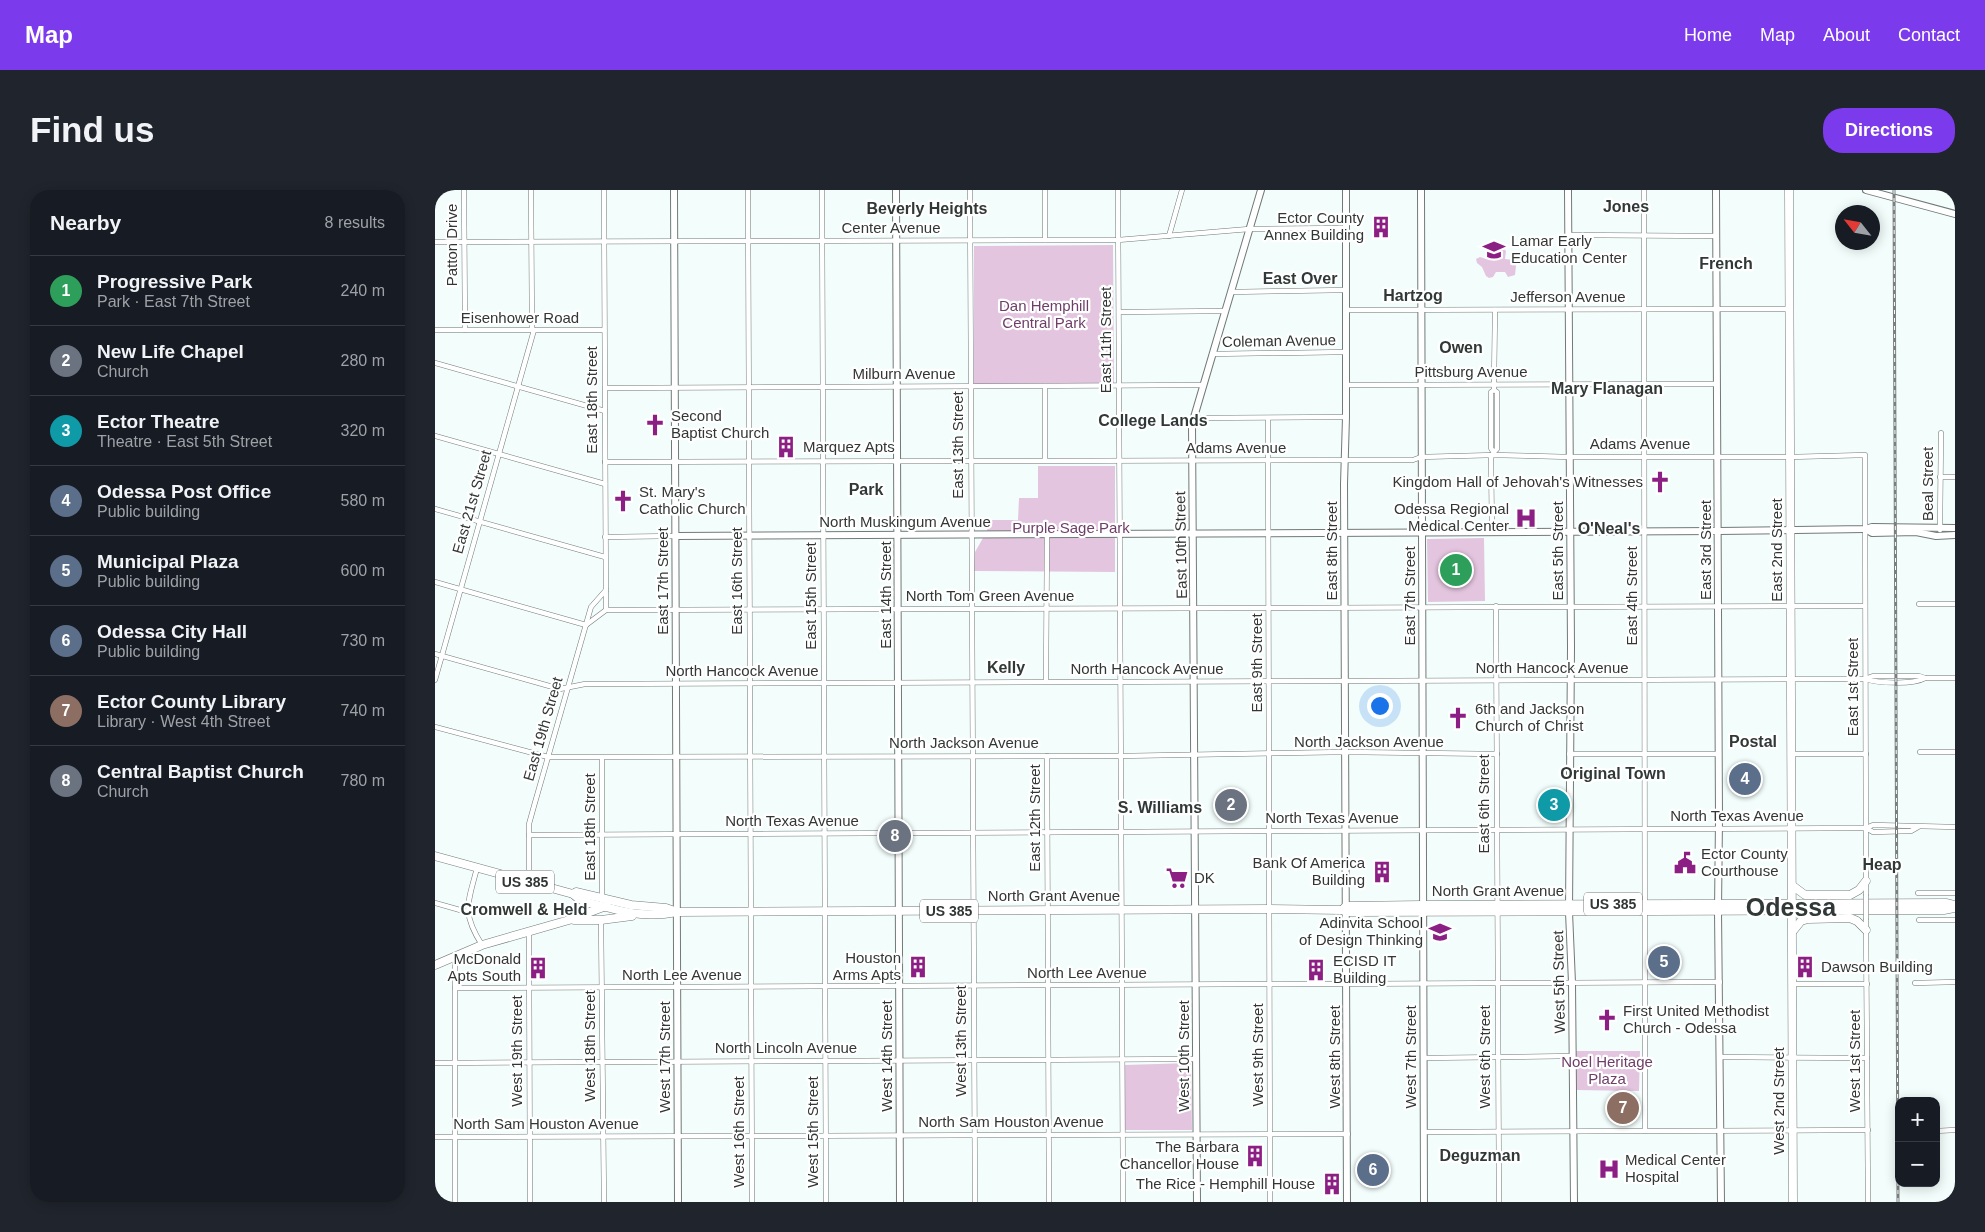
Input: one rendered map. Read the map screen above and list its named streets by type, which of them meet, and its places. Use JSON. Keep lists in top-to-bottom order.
{
  "streets": {
    "main road": [
      "East 2nd Street",
      "US 385",
      "North Grant Avenue",
      "West 2nd Street"
    ],
    "street": [
      "Center Avenue",
      "Patton Drive",
      "Jefferson Avenue",
      "Eisenhower Road",
      "East 11th Street",
      "Coleman Avenue",
      "Pittsburg Avenue",
      "Milburn Avenue",
      "East 18th Street",
      "Adams Avenue",
      "East 13th Street",
      "Beal Street",
      "East 21st Street",
      "North Muskingum Avenue",
      "East 10th Street",
      "East 3rd Street",
      "East 8th Street",
      "East 5th Street",
      "East 17th Street",
      "East 16th Street",
      "East 14th Street",
      "East 15th Street",
      "North Tom Green Avenue",
      "East 7th Street",
      "East 4th Street",
      "East 9th Street",
      "North Hancock Avenue",
      "East 1st Street",
      "East 19th Street",
      "North Jackson Avenue",
      "East 6th Street",
      "North Texas Avenue",
      "East 12th Street",
      "North Lee Avenue",
      "West 5th Street",
      "West 13th Street",
      "West 18th Street",
      "North Lincoln Avenue",
      "West 19th Street",
      "West 9th Street",
      "West 14th Street",
      "West 10th Street",
      "West 17th Street",
      "West 8th Street",
      "West 7th Street",
      "West 6th Street",
      "West 1st Street",
      "North Sam Houston Avenue",
      "West 16th Street",
      "West 15th Street"
    ]
  },
  "crossings": [
    ["Center Avenue", "Patton Drive"],
    ["Center Avenue", "East 11th Street"],
    ["Center Avenue", "East 18th Street"],
    ["Center Avenue", "East 13th Street"],
    ["Center Avenue", "East 21st Street"],
    ["Center Avenue", "East 10th Street"],
    ["Center Avenue", "East 8th Street"],
    ["Center Avenue", "East 17th Street"],
    ["Center Avenue", "East 16th Street"],
    ["Center Avenue", "East 14th Street"],
    ["Center Avenue", "East 15th Street"],
    ["Patton Drive", "Eisenhower Road"],
    ["Jefferson Avenue", "East 3rd Street"],
    ["Jefferson Avenue", "East 2nd Street"],
    ["Jefferson Avenue", "East 8th Street"],
    ["Jefferson Avenue", "East 5th Street"],
    ["Jefferson Avenue", "East 7th Street"],
    ["Jefferson Avenue", "East 4th Street"],
    ["Eisenhower Road", "East 18th Street"],
    ["Eisenhower Road", "East 21st Street"],
    ["East 11th Street", "Milburn Avenue"],
    ["East 11th Street", "Adams Avenue"],
    ["East 11th Street", "North Muskingum Avenue"],
    ["East 11th Street", "North Tom Green Avenue"],
    ["East 11th Street", "North Hancock Avenue"],
    ["East 11th Street", "North Jackson Avenue"],
    ["East 11th Street", "North Texas Avenue"],
    ["East 11th Street", "North Grant Avenue"],
    ["East 11th Street", "North Lee Avenue"],
    ["East 11th Street", "North Lincoln Avenue"],
    ["East 11th Street", "North Sam Houston Avenue"],
    ["Coleman Avenue", "East 10th Street"],
    ["Coleman Avenue", "East 8th Street"],
    ["Pittsburg Avenue", "East 3rd Street"],
    ["Pittsburg Avenue", "East 8th Street"],
    ["Pittsburg Avenue", "East 5th Street"],
    ["Pittsburg Avenue", "East 7th Street"],
    ["Pittsburg Avenue", "East 4th Street"],
    ["Milburn Avenue", "East 18th Street"],
    ["Milburn Avenue", "East 13th Street"],
    ["Milburn Avenue", "East 10th Street"],
    ["Milburn Avenue", "East 17th Street"],
    ["Milburn Avenue", "East 16th Street"],
    ["Milburn Avenue", "East 14th Street"],
    ["Milburn Avenue", "East 15th Street"],
    ["East 18th Street", "Adams Avenue"],
    ["East 18th Street", "North Muskingum Avenue"],
    ["East 18th Street", "North Tom Green Avenue"],
    ["East 18th Street", "East 19th Street"],
    ["East 18th Street", "North Jackson Avenue"],
    ["East 18th Street", "North Texas Avenue"],
    ["East 18th Street", "US 385"],
    ["Adams Avenue", "East 13th Street"],
    ["Adams Avenue", "East 10th Street"],
    ["Adams Avenue", "East 3rd Street"],
    ["Adams Avenue", "East 2nd Street"],
    ["Adams Avenue", "East 8th Street"],
    ["Adams Avenue", "East 5th Street"],
    ["Adams Avenue", "East 17th Street"],
    ["Adams Avenue", "East 16th Street"],
    ["Adams Avenue", "East 14th Street"],
    ["Adams Avenue", "East 15th Street"],
    ["Adams Avenue", "East 7th Street"],
    ["Adams Avenue", "East 4th Street"],
    ["Adams Avenue", "East 9th Street"],
    ["Adams Avenue", "East 1st Street"],
    ["East 13th Street", "North Muskingum Avenue"],
    ["East 13th Street", "North Tom Green Avenue"],
    ["East 13th Street", "North Hancock Avenue"],
    ["East 13th Street", "North Jackson Avenue"],
    ["East 13th Street", "North Texas Avenue"],
    ["East 13th Street", "North Grant Avenue"],
    ["East 13th Street", "West 13th Street"],
    ["Beal Street", "North Muskingum Avenue"],
    ["East 21st Street", "North Hancock Avenue"],
    ["North Muskingum Avenue", "East 10th Street"],
    ["North Muskingum Avenue", "East 3rd Street"],
    ["North Muskingum Avenue", "East 2nd Street"],
    ["North Muskingum Avenue", "East 8th Street"],
    ["North Muskingum Avenue", "East 5th Street"],
    ["North Muskingum Avenue", "East 17th Street"],
    ["North Muskingum Avenue", "East 16th Street"],
    ["North Muskingum Avenue", "East 14th Street"],
    ["North Muskingum Avenue", "East 15th Street"],
    ["North Muskingum Avenue", "East 7th Street"],
    ["North Muskingum Avenue", "East 4th Street"],
    ["North Muskingum Avenue", "East 9th Street"],
    ["North Muskingum Avenue", "East 1st Street"],
    ["East 10th Street", "North Tom Green Avenue"],
    ["East 10th Street", "North Hancock Avenue"],
    ["East 10th Street", "North Jackson Avenue"],
    ["East 10th Street", "North Texas Avenue"],
    ["East 10th Street", "North Grant Avenue"],
    ["East 10th Street", "West 10th Street"],
    ["East 3rd Street", "North Hancock Avenue"],
    ["East 3rd Street", "North Texas Avenue"],
    ["East 3rd Street", "North Grant Avenue"],
    ["East 3rd Street", "North Lee Avenue"],
    ["East 2nd Street", "North Hancock Avenue"],
    ["East 2nd Street", "North Texas Avenue"],
    ["East 2nd Street", "North Grant Avenue"],
    ["East 2nd Street", "West 2nd Street"],
    ["East 8th Street", "North Tom Green Avenue"],
    ["East 8th Street", "North Hancock Avenue"],
    ["East 8th Street", "North Jackson Avenue"],
    ["East 8th Street", "North Texas Avenue"],
    ["East 8th Street", "North Grant Avenue"],
    ["East 8th Street", "West 8th Street"],
    ["East 5th Street", "North Tom Green Avenue"],
    ["East 5th Street", "North Hancock Avenue"],
    ["East 5th Street", "North Texas Avenue"],
    ["East 5th Street", "North Grant Avenue"],
    ["East 5th Street", "West 5th Street"],
    ["East 17th Street", "North Tom Green Avenue"],
    ["East 17th Street", "North Hancock Avenue"],
    ["East 17th Street", "North Jackson Avenue"],
    ["East 17th Street", "North Texas Avenue"],
    ["East 17th Street", "North Grant Avenue"],
    ["East 17th Street", "West 17th Street"],
    ["East 16th Street", "North Tom Green Avenue"],
    ["East 16th Street", "North Hancock Avenue"],
    ["East 16th Street", "North Jackson Avenue"],
    ["East 16th Street", "North Texas Avenue"],
    ["East 16th Street", "North Grant Avenue"],
    ["East 16th Street", "West 16th Street"],
    ["East 14th Street", "North Tom Green Avenue"],
    ["East 14th Street", "North Hancock Avenue"],
    ["East 14th Street", "North Jackson Avenue"],
    ["East 14th Street", "North Texas Avenue"],
    ["East 14th Street", "North Grant Avenue"],
    ["East 14th Street", "West 14th Street"],
    ["East 15th Street", "North Tom Green Avenue"],
    ["East 15th Street", "North Hancock Avenue"],
    ["East 15th Street", "North Jackson Avenue"],
    ["East 15th Street", "North Texas Avenue"],
    ["East 15th Street", "North Grant Avenue"],
    ["East 15th Street", "West 15th Street"],
    ["North Tom Green Avenue", "East 7th Street"],
    ["North Tom Green Avenue", "East 9th Street"],
    ["North Tom Green Avenue", "East 6th Street"],
    ["East 7th Street", "North Hancock Avenue"],
    ["East 7th Street", "North Jackson Avenue"],
    ["East 7th Street", "North Texas Avenue"],
    ["East 7th Street", "North Grant Avenue"],
    ["East 7th Street", "West 7th Street"],
    ["East 4th Street", "North Hancock Avenue"],
    ["East 4th Street", "North Texas Avenue"],
    ["East 4th Street", "North Grant Avenue"],
    ["East 4th Street", "North Lee Avenue"],
    ["East 9th Street", "North Hancock Avenue"],
    ["East 9th Street", "North Jackson Avenue"],
    ["East 9th Street", "North Texas Avenue"],
    ["East 9th Street", "North Grant Avenue"],
    ["East 9th Street", "West 9th Street"],
    ["North Hancock Avenue", "East 1st Street"],
    ["North Hancock Avenue", "East 19th Street"],
    ["North Hancock Avenue", "East 6th Street"],
    ["East 1st Street", "North Texas Avenue"],
    ["East 1st Street", "West 1st Street"],
    ["East 19th Street", "North Jackson Avenue"],
    ["East 19th Street", "North Texas Avenue"],
    ["East 19th Street", "US 385"],
    ["North Jackson Avenue", "East 6th Street"],
    ["North Jackson Avenue", "East 12th Street"],
    ["East 6th Street", "North Texas Avenue"],
    ["East 6th Street", "North Grant Avenue"],
    ["East 6th Street", "West 6th Street"],
    ["North Texas Avenue", "East 12th Street"],
    ["East 12th Street", "North Grant Avenue"],
    ["East 12th Street", "North Lee Avenue"],
    ["East 12th Street", "North Lincoln Avenue"],
    ["East 12th Street", "North Sam Houston Avenue"],
    ["US 385", "North Grant Avenue"],
    ["North Grant Avenue", "West 5th Street"],
    ["North Grant Avenue", "West 13th Street"],
    ["North Grant Avenue", "West 9th Street"],
    ["North Grant Avenue", "West 14th Street"],
    ["North Grant Avenue", "West 10th Street"],
    ["North Grant Avenue", "West 17th Street"],
    ["North Grant Avenue", "West 8th Street"],
    ["North Grant Avenue", "West 7th Street"],
    ["North Grant Avenue", "West 6th Street"],
    ["North Grant Avenue", "West 2nd Street"],
    ["North Grant Avenue", "West 16th Street"],
    ["North Grant Avenue", "West 15th Street"],
    ["North Lee Avenue", "West 5th Street"],
    ["North Lee Avenue", "West 13th Street"],
    ["North Lee Avenue", "West 18th Street"],
    ["North Lee Avenue", "West 19th Street"],
    ["North Lee Avenue", "West 9th Street"],
    ["North Lee Avenue", "West 14th Street"],
    ["North Lee Avenue", "West 10th Street"],
    ["North Lee Avenue", "West 17th Street"],
    ["North Lee Avenue", "West 8th Street"],
    ["North Lee Avenue", "West 7th Street"],
    ["North Lee Avenue", "West 6th Street"],
    ["North Lee Avenue", "West 16th Street"],
    ["North Lee Avenue", "West 15th Street"],
    ["West 13th Street", "North Lincoln Avenue"],
    ["West 13th Street", "North Sam Houston Avenue"],
    ["West 18th Street", "North Lincoln Avenue"],
    ["West 18th Street", "North Sam Houston Avenue"],
    ["North Lincoln Avenue", "West 19th Street"],
    ["North Lincoln Avenue", "West 14th Street"],
    ["North Lincoln Avenue", "West 10th Street"],
    ["North Lincoln Avenue", "West 17th Street"],
    ["North Lincoln Avenue", "West 16th Street"],
    ["North Lincoln Avenue", "West 15th Street"],
    ["West 19th Street", "North Sam Houston Avenue"],
    ["West 9th Street", "North Sam Houston Avenue"],
    ["West 14th Street", "North Sam Houston Avenue"],
    ["West 10th Street", "North Sam Houston Avenue"],
    ["West 17th Street", "North Sam Houston Avenue"],
    ["West 8th Street", "North Sam Houston Avenue"],
    ["North Sam Houston Avenue", "West 16th Street"],
    ["North Sam Houston Avenue", "West 15th Street"]
  ],
  "districts": [
    "Jones",
    "Beverly Heights",
    "French",
    "East Over",
    "Hartzog",
    "Owen",
    "Mary Flanagan",
    "College Lands",
    "Park",
    "O'Neal's",
    "Kelly",
    "Postal",
    "Original Town",
    "S. Williams",
    "Heap",
    "Odessa",
    "Cromwell & Held",
    "Deguzman"
  ],
  "parks": ["Dan Hemphill Central Park", "Purple Sage Park", "Noel Heritage Plaza"],
  "places": {
    "building": [
      "Ector County Annex Building",
      "Marquez Apts",
      "Bank Of America Building",
      "Houston Arms Apts",
      "Dawson Building",
      "McDonald Apts South",
      "ECISD IT Building",
      "The Barbara Chancellor House",
      "The Rice - Hemphill House"
    ],
    "school or university": ["Lamar Early Education Center", "Adinvita School of Design Thinking"],
    "church": [
      "Second Baptist Church",
      "Kingdom Hall of Jehovah's Witnesses",
      "St. Mary's Catholic Church",
      "6th and Jackson Church of Christ",
      "First United Methodist Church - Odessa"
    ],
    "hospital": ["Odessa Regional Medical Center", "Medical Center Hospital"],
    "public building": ["Ector County Courthouse"],
    "supermarket": ["DK"]
  },
  "north": "top left",
  "page": {
    "header": "Map",
    "nav": [
      "Home",
      "Map",
      "About",
      "Contact"
    ],
    "buttons": "Directions",
    "title": "Find us",
    "heading": ["Nearby", "8 results"],
    "list": [
      {
        "mark": "1",
        "name": "Progressive Park",
        "note": "Park · East 7th Street",
        "value": "240 m"
      },
      {
        "mark": "2",
        "name": "New Life Chapel",
        "note": "Church",
        "value": "280 m"
      },
      {
        "mark": "3",
        "name": "Ector Theatre",
        "note": "Theatre · East 5th Street",
        "value": "320 m"
      },
      {
        "mark": "4",
        "name": "Odessa Post Office",
        "note": "Public building",
        "value": "580 m"
      },
      {
        "mark": "5",
        "name": "Municipal Plaza",
        "note": "Public building",
        "value": "600 m"
      },
      {
        "mark": "6",
        "name": "Odessa City Hall",
        "note": "Public building",
        "value": "730 m"
      },
      {
        "mark": "7",
        "name": "Ector County Library",
        "note": "Library · West 4th Street",
        "value": "740 m"
      },
      {
        "mark": "8",
        "name": "Central Baptist Church",
        "note": "Church",
        "value": "780 m"
      }
    ],
    "pins": [
      "1",
      "4",
      "2",
      "3",
      "8",
      "5",
      "7",
      "6"
    ],
    "map_buttons": ["+", "−"]
  }
}
